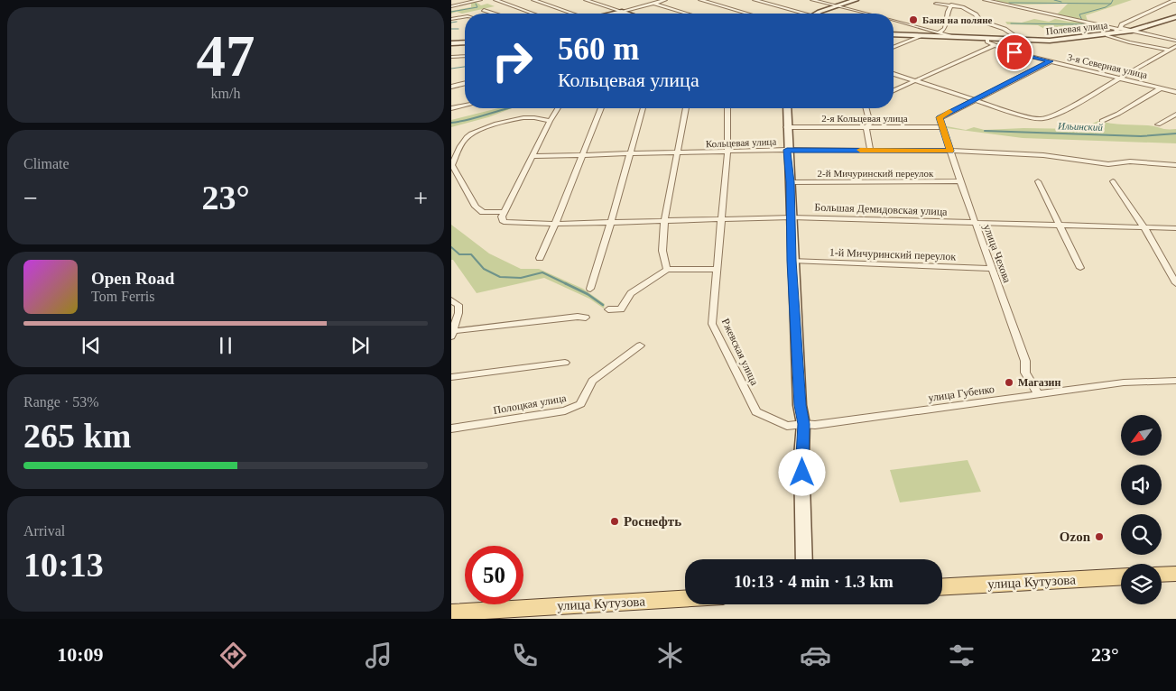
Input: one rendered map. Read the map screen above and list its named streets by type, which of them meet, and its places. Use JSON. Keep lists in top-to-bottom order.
{
  "streets": {
    "main road": ["Полевая улица", "улица Кутузова"],
    "street": [
      "3-я Северная улица",
      "2-я Кольцевая улица",
      "Кольцевая улица",
      "2-й Мичуринский переулок",
      "Большая Демидовская улица",
      "улица Чехова",
      "1-й Мичуринский переулок",
      "Ржевская улица",
      "улица Губенко",
      "Полоцкая улица"
    ]
  },
  "crossings": [
    ["2-я Кольцевая улица", "улица Чехова"],
    ["Кольцевая улица", "улица Чехова"],
    ["Кольцевая улица", "Ржевская улица"],
    ["2-й Мичуринский переулок", "улица Чехова"],
    ["Большая Демидовская улица", "улица Чехова"],
    ["Большая Демидовская улица", "Ржевская улица"],
    ["улица Чехова", "1-й Мичуринский переулок"],
    ["улица Чехова", "улица Губенко"],
    ["Ржевская улица", "улица Губенко"]
  ],
  "water": ["Ильинский"],
  "places": [
    "Баня на поляне",
    "Магазин",
    "Роснефть",
    "Ozon"
  ],
  "north": "bottom left",
  "page": {
    "tile": [
      ["47", "km/h"],
      "Climate",
      ["Range · 53%", "265 km"],
      ["Arrival", "10:13"]
    ],
    "turn": ["560 m", "Кольцевая улица"],
    "heat": ["−", "23°", "+"],
    "song": ["Open Road", "Tom Ferris"],
    "limit": "50",
    "trip": "10:13 · 4 min · 1.3 km",
    "tabs": ["10:09", "23°"]
  }
}
